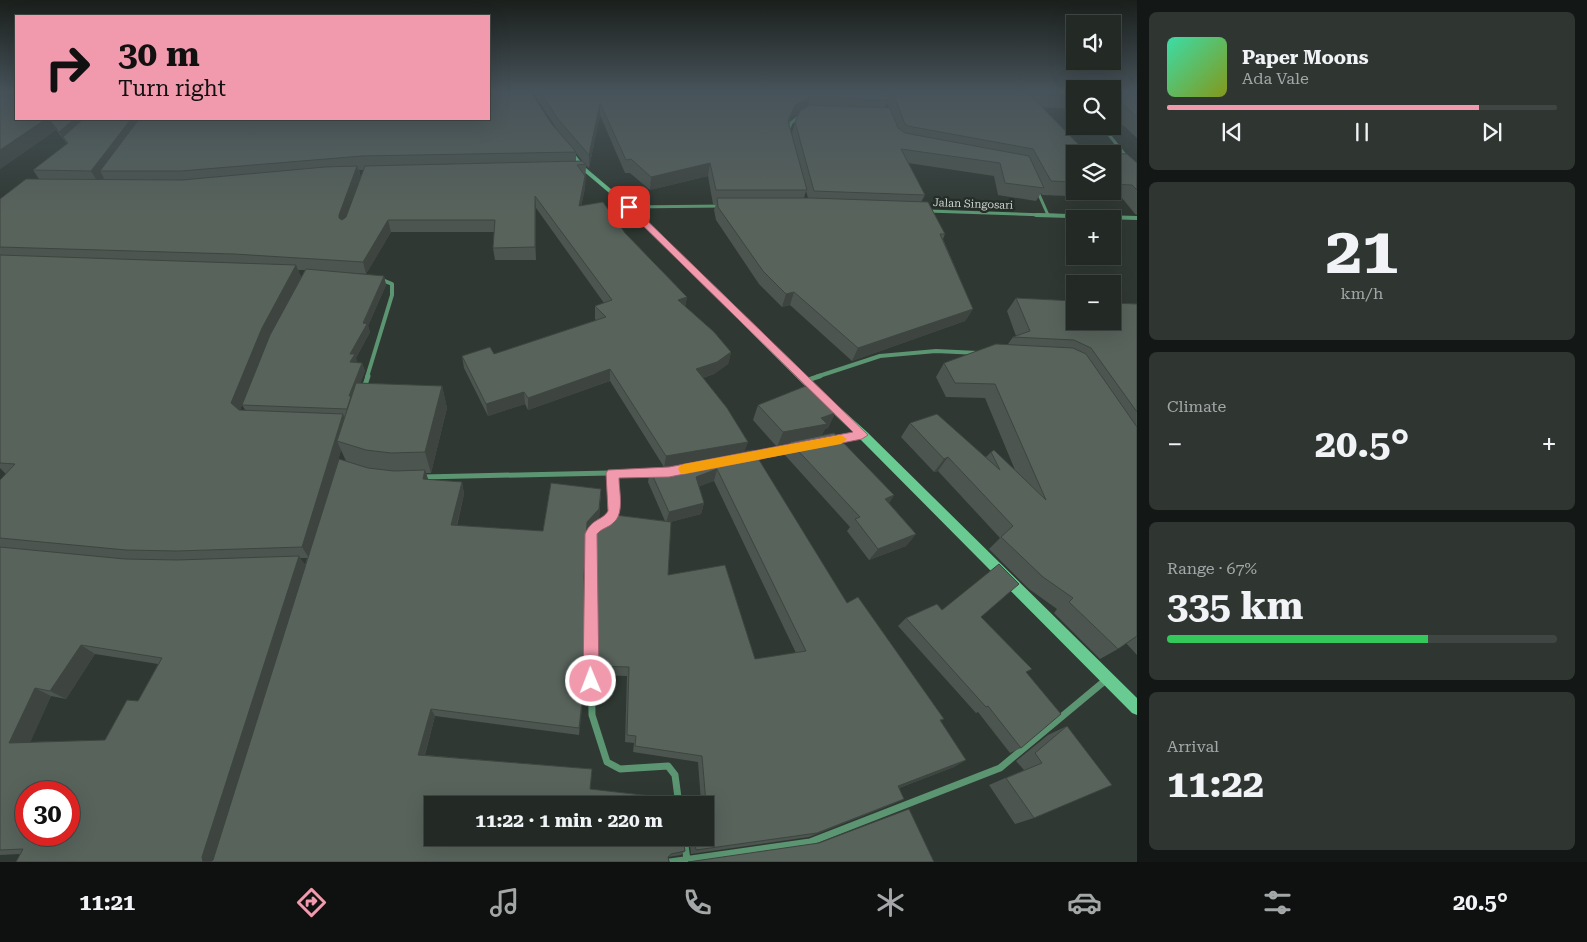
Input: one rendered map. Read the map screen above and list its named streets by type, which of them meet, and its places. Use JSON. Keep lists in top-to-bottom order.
{
  "streets": {
    "street": ["Jalan Singosari"]
  },
  "page": {
    "map_buttons": ["+", "−"],
    "turn": ["30 m", "Turn right"],
    "song": ["Paper Moons", "Ada Vale"],
    "tile": [
      ["21", "km/h"],
      "Climate",
      ["Range · 67%", "335 km"],
      ["Arrival", "11:22"]
    ],
    "heat": ["−", "20.5°", "+"],
    "limit": "30",
    "trip": "11:22 · 1 min · 220 m",
    "tabs": ["11:21", "20.5°"]
  }
}
